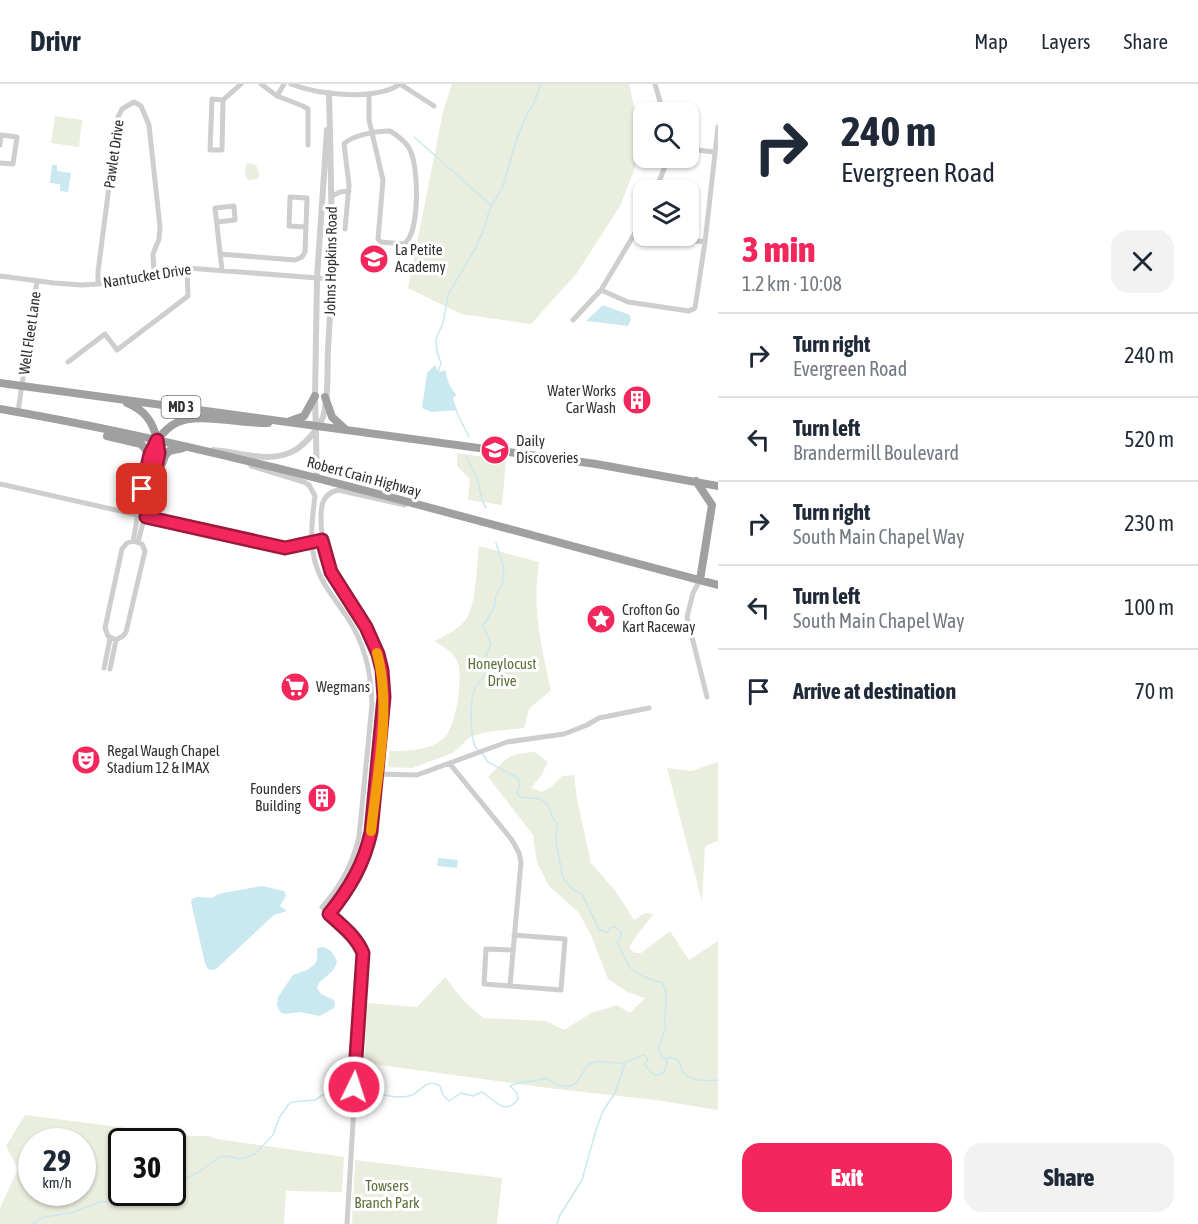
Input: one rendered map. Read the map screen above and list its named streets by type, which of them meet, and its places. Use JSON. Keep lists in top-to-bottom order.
{
  "streets": {
    "highway": ["MD 3", "Robert Crain Highway"],
    "street": [
      "Pawlet Drive",
      "Johns Hopkins Road",
      "Nantucket Drive",
      "Well Fleet Lane"
    ]
  },
  "crossings": [
    ["Pawlet Drive", "Nantucket Drive"],
    ["Johns Hopkins Road", "Nantucket Drive"],
    ["Johns Hopkins Road", "MD 3"],
    ["Johns Hopkins Road", "Robert Crain Highway"],
    ["Nantucket Drive", "Well Fleet Lane"],
    ["Well Fleet Lane", "MD 3"],
    ["Well Fleet Lane", "Robert Crain Highway"]
  ],
  "parks": ["Honeylocust Drive", "Towsers Branch Park"],
  "places": {
    "school or university": ["La Petite Academy", "Daily Discoveries"],
    "building": ["Water Works Car Wash", "Founders Building"],
    "place": ["Crofton Go Kart Raceway"],
    "supermarket": ["Wegmans"],
    "theatre": ["Regal Waugh Chapel Stadium 12 & IMAX"]
  },
  "page": {
    "header": "Drivr",
    "nav": ["Map", "Layers", "Share"],
    "turn": ["240 m", "Evergreen Road"],
    "heading": ["3 min", "1.2 km · 10:08"],
    "list": [
      {
        "name": "Turn right",
        "note": "Evergreen Road",
        "value": "240 m"
      },
      {
        "name": "Turn left",
        "note": "Brandermill Boulevard",
        "value": "520 m"
      },
      {
        "name": "Turn right",
        "note": "South Main Chapel Way",
        "value": "230 m"
      },
      {
        "name": "Turn left",
        "note": "South Main Chapel Way",
        "value": "100 m"
      },
      {
        "name": "Arrive at destination",
        "value": "70 m"
      }
    ],
    "speed": "29 km/h",
    "limit": "30",
    "buttons": ["Exit", "Share"]
  }
}
